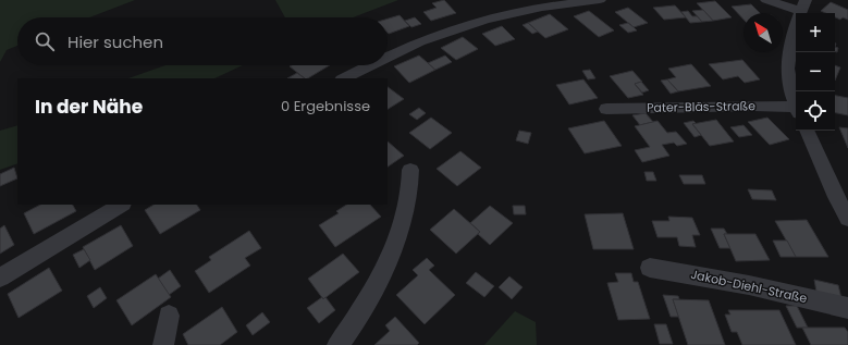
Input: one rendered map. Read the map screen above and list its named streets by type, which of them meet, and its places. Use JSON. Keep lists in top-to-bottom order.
{
  "streets": {
    "street": ["Pater-Bläs-Straße", "Jakob-Diehl-Straße"]
  },
  "north": "top left",
  "page": {
    "map_buttons": ["+", "−"],
    "search": "Hier suchen",
    "heading": ["In der Nähe", "0 Ergebnisse"]
  }
}
